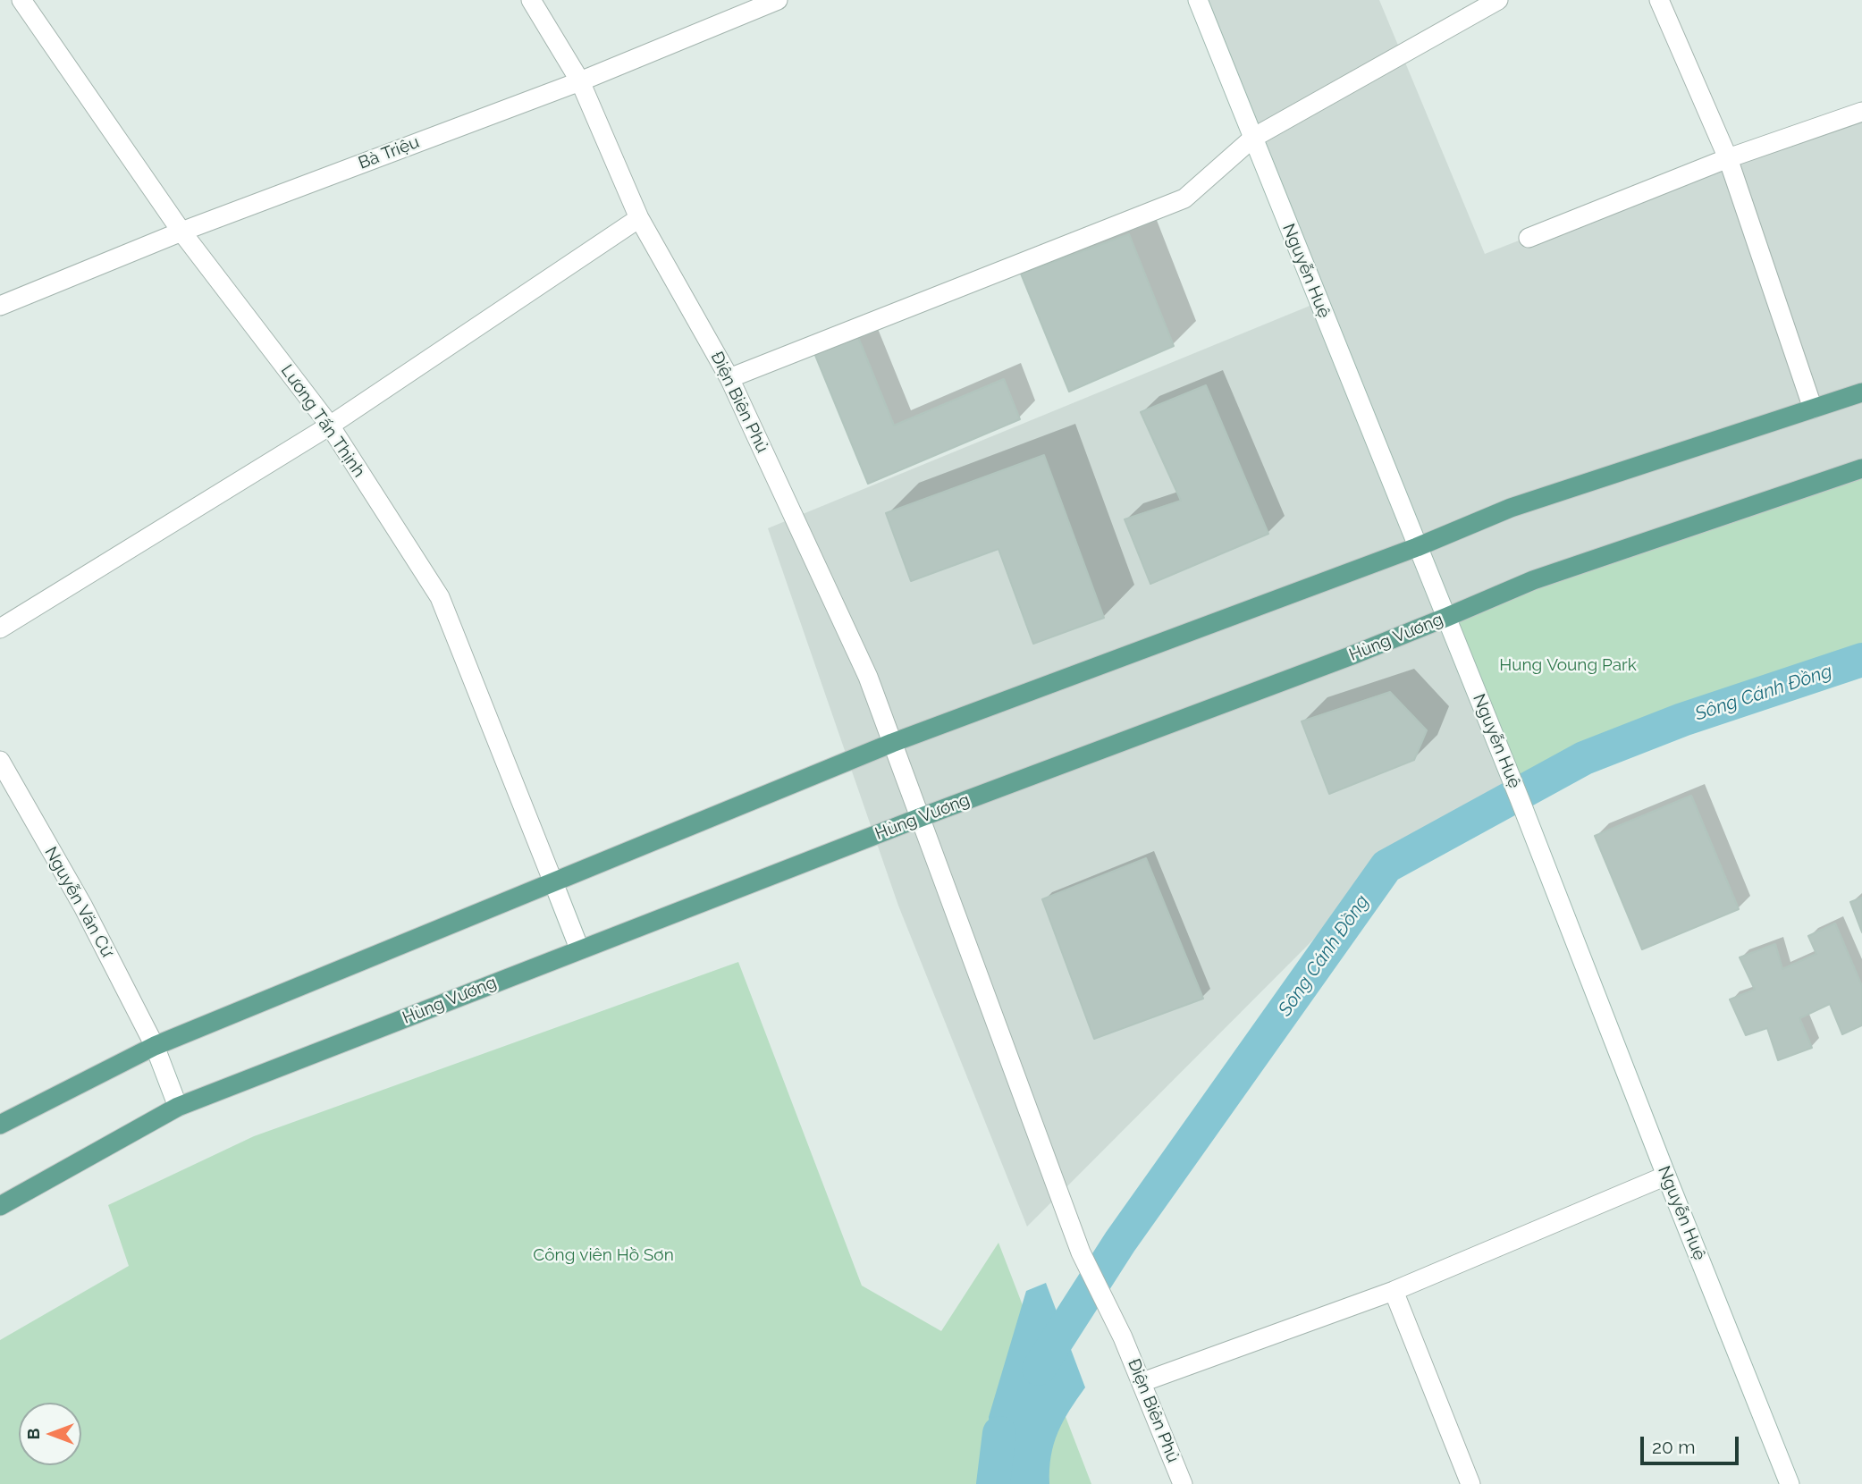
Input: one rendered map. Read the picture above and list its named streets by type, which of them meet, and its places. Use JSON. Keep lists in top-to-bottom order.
{
  "streets": {
    "main road": ["Hùng Vương"],
    "street": [
      "Bà Triệu",
      "Nguyễn Huệ",
      "Điện Biên Phủ",
      "Lương Tấn Thịnh",
      "Nguyễn Văn Cừ"
    ]
  },
  "crossings": [
    ["Bà Triệu", "Điện Biên Phủ"],
    ["Bà Triệu", "Lương Tấn Thịnh"],
    ["Nguyễn Huệ", "Hùng Vương"],
    ["Điện Biên Phủ", "Hùng Vương"],
    ["Lương Tấn Thịnh", "Hùng Vương"],
    ["Hùng Vương", "Nguyễn Văn Cừ"]
  ],
  "water": ["Sông Cánh Đồng"],
  "parks": ["Hung Voung Park", "Công viên Hồ Sơn"],
  "scale_bar": "20 m",
  "north": "left"
}
